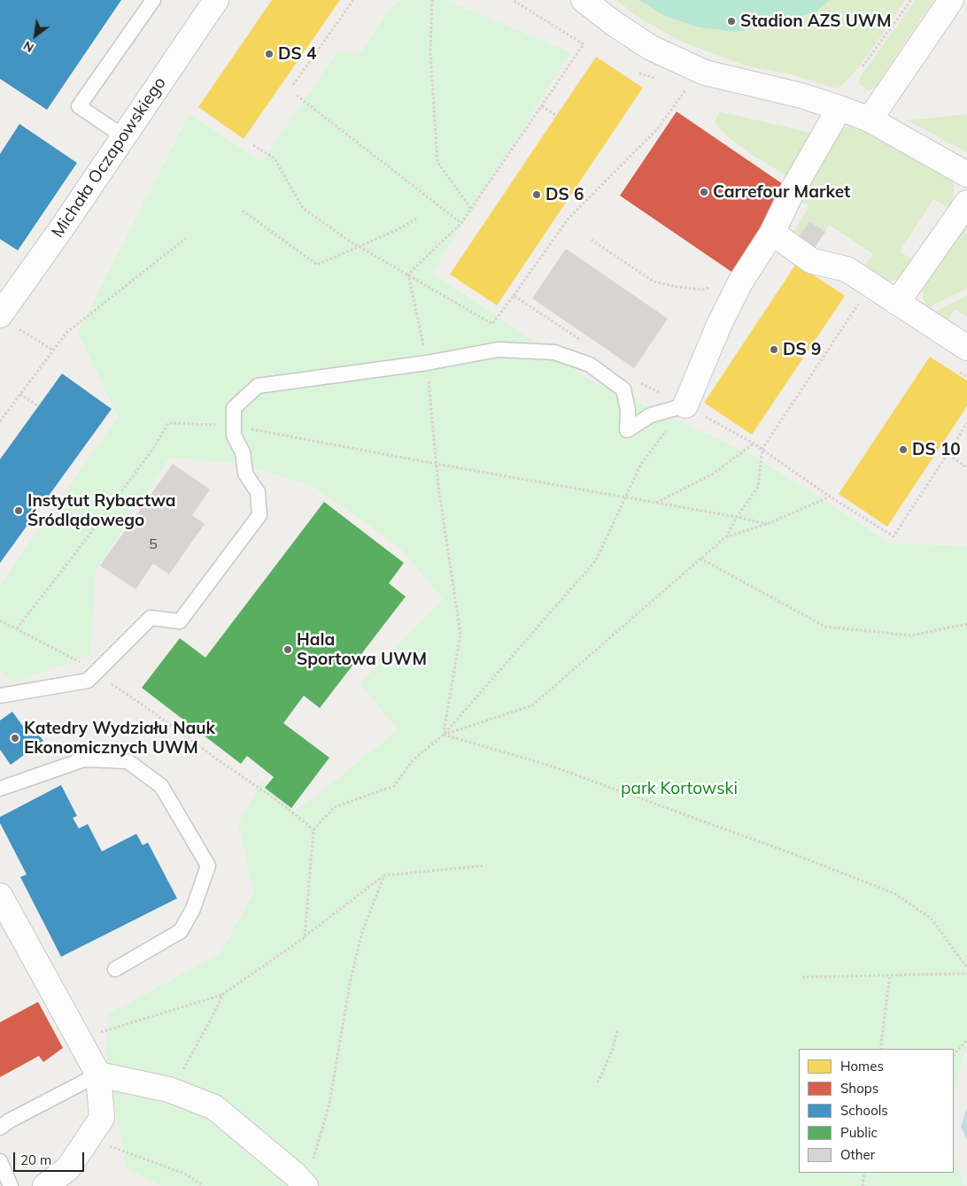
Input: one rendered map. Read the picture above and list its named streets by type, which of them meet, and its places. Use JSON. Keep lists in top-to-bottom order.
{
  "streets": {
    "street": ["Michała Oczapowskiego"]
  },
  "parks": ["park Kortowski"],
  "places": [
    "Stadion AZS UWM",
    "DS 4",
    "Carrefour Market",
    "DS 6",
    "DS 9",
    "DS 10",
    "Instytut Rybactwa Śródlądowego",
    "Hala Sportowa UWM",
    "Katedry Wydziału Nauk Ekonomicznych UWM"
  ],
  "house_numbers": ["5"],
  "legend": [
    "Homes",
    "Shops",
    "Schools",
    "Public",
    "Other"
  ],
  "scale_bar": "20 m",
  "north": "bottom left"
}
